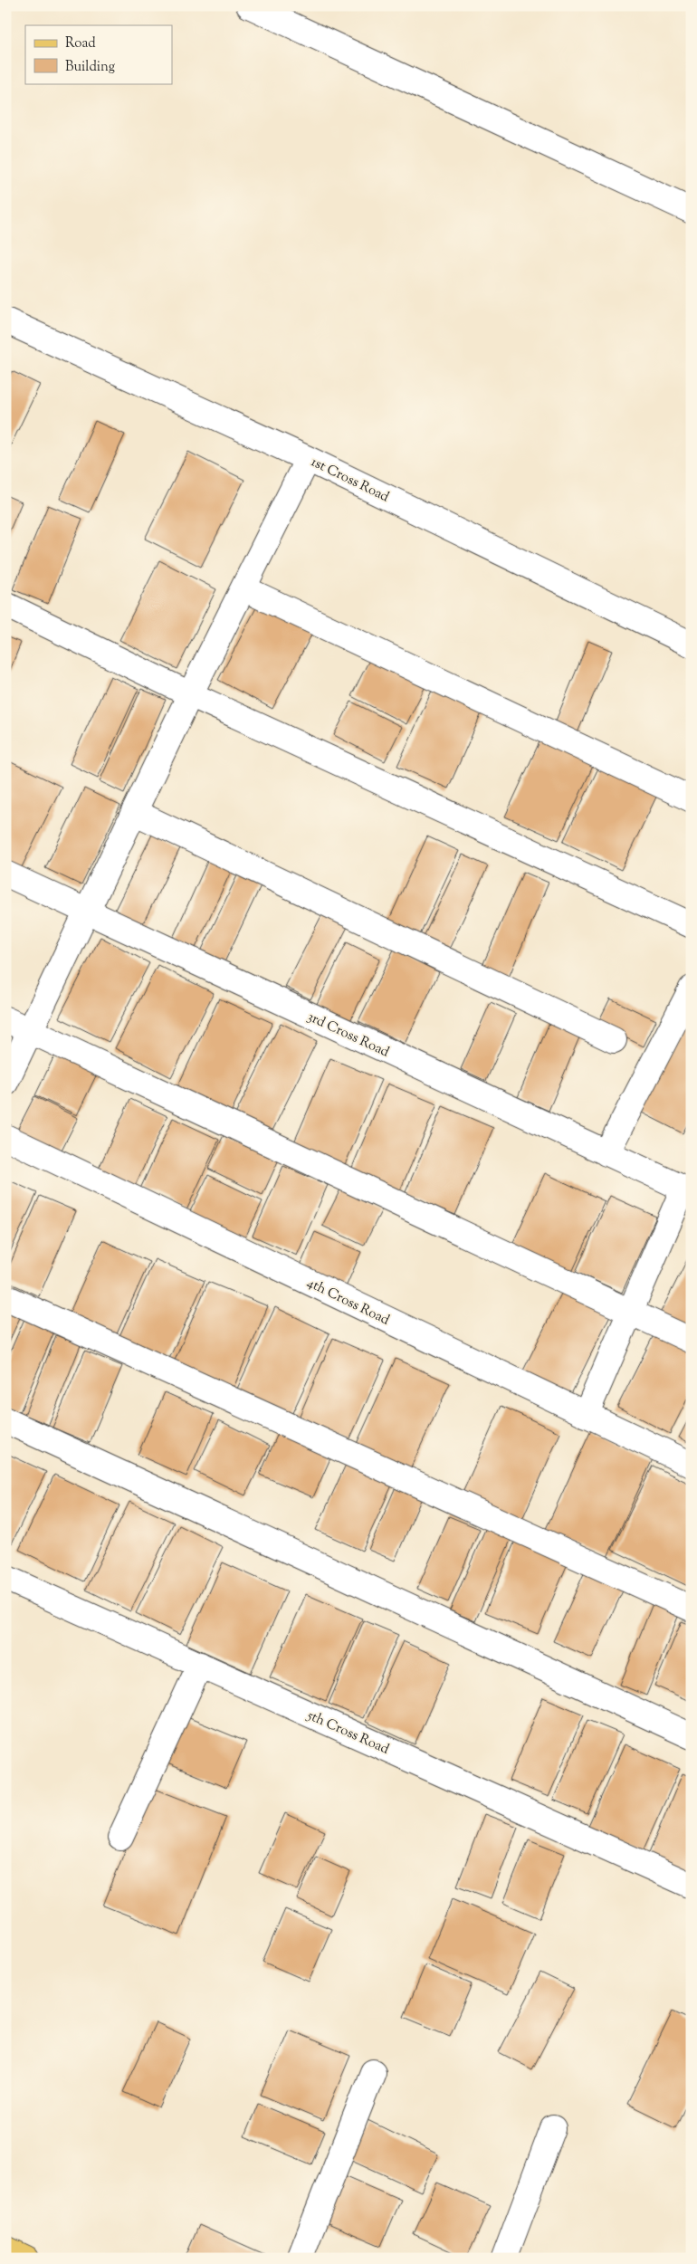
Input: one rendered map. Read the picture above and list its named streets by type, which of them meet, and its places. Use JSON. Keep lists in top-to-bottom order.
{
  "streets": {
    "street": [
      "1st Cross Road",
      "3rd Cross Road",
      "4th Cross Road",
      "5th Cross Road"
    ]
  },
  "legend": ["Road", "Building"]
}
